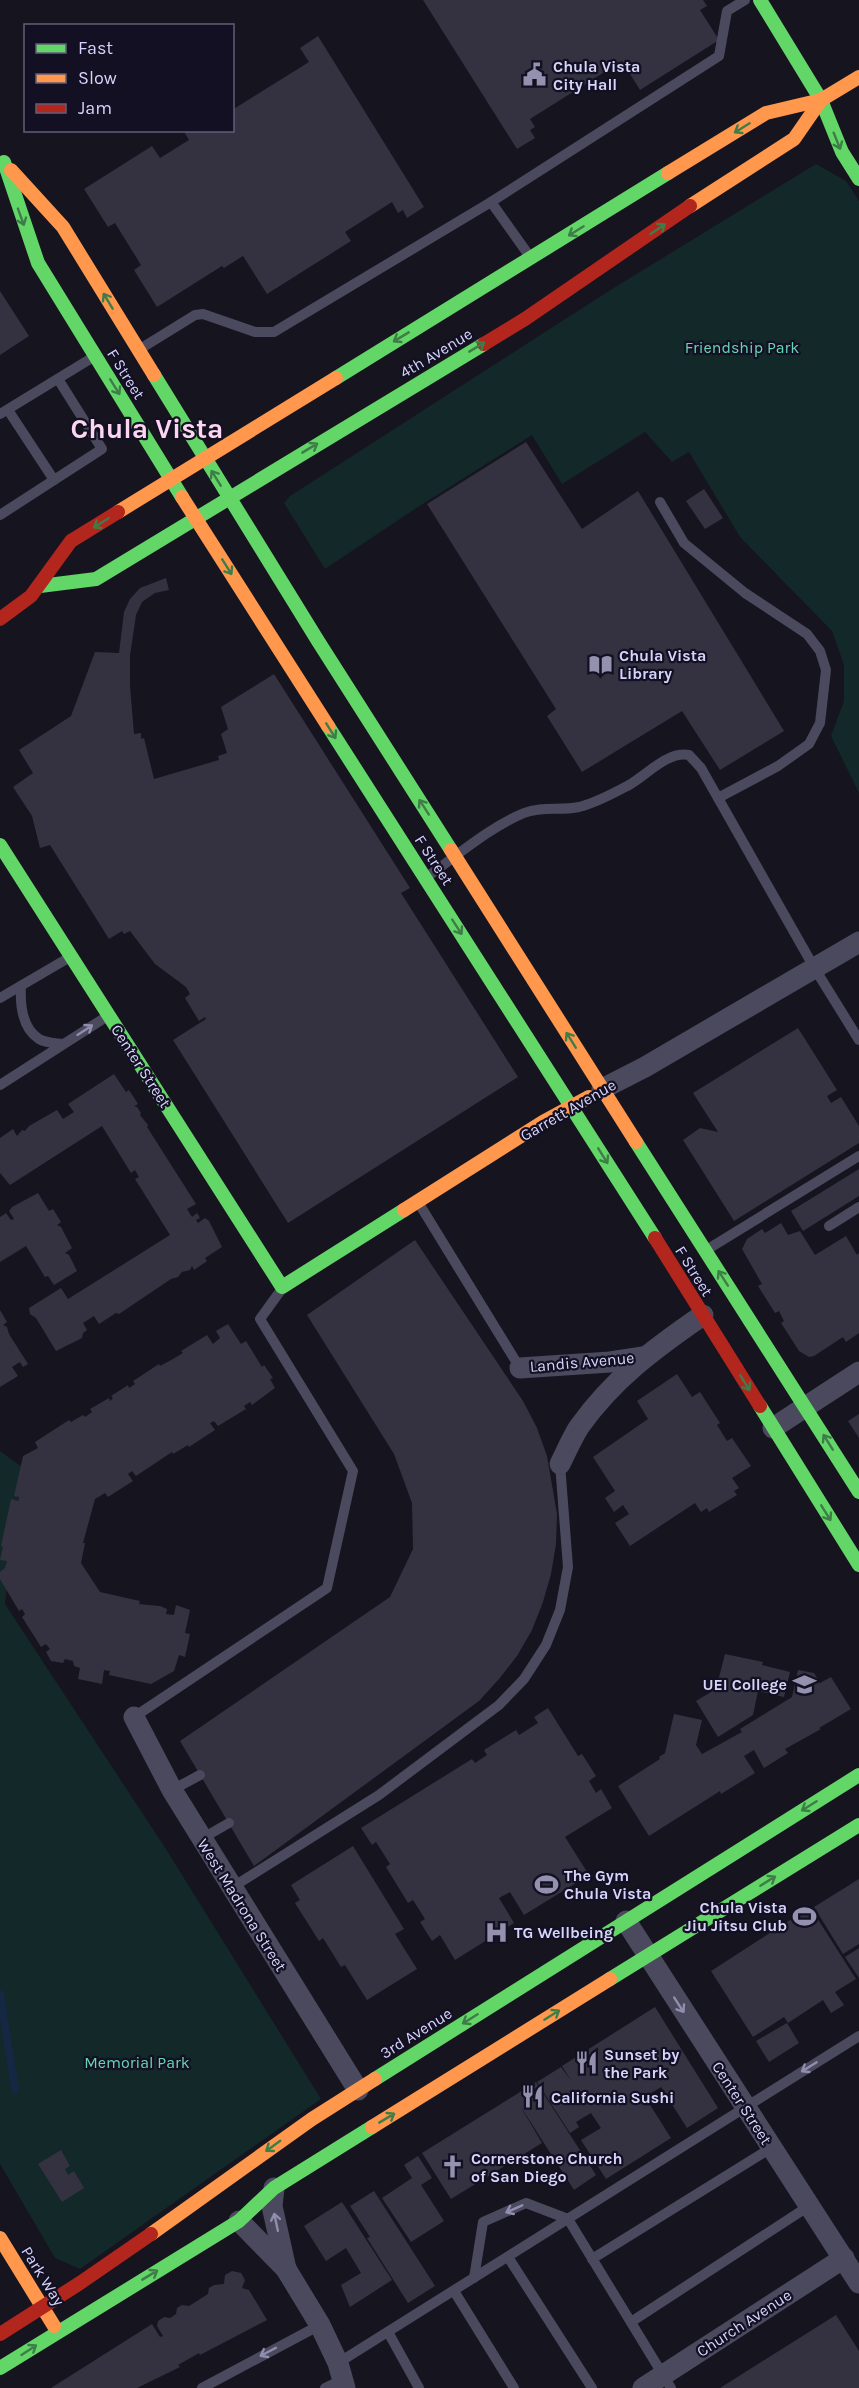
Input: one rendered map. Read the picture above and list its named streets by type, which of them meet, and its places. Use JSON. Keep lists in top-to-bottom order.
{
  "streets": {
    "main road": [
      "4th Avenue",
      "F Street",
      "Center Street",
      "Garrett Avenue",
      "3rd Avenue",
      "Park Way"
    ],
    "street": ["Landis Avenue", "West Madrona Street", "Church Avenue"]
  },
  "crossings": [
    ["4th Avenue", "F Street"],
    ["F Street", "Garrett Avenue"],
    ["F Street", "Landis Avenue"],
    ["Center Street", "Garrett Avenue"],
    ["Center Street", "3rd Avenue"],
    ["Center Street", "Church Avenue"],
    ["West Madrona Street", "3rd Avenue"],
    ["3rd Avenue", "Park Way"]
  ],
  "districts": ["Chula Vista"],
  "parks": ["Friendship Park", "Memorial Park"],
  "places": {
    "public building": ["Chula Vista City Hall"],
    "library": ["Chula Vista Library"],
    "school or university": ["UEI College"],
    "sports": ["The Gym Chula Vista", "Chula Vista Jiu Jitsu Club"],
    "hospital": ["TG Wellbeing"],
    "restaurant": ["Sunset by the Park", "California Sushi"],
    "church": ["Cornerstone Church of San Diego"]
  },
  "legend": ["Fast", "Slow", "Jam"]
}
